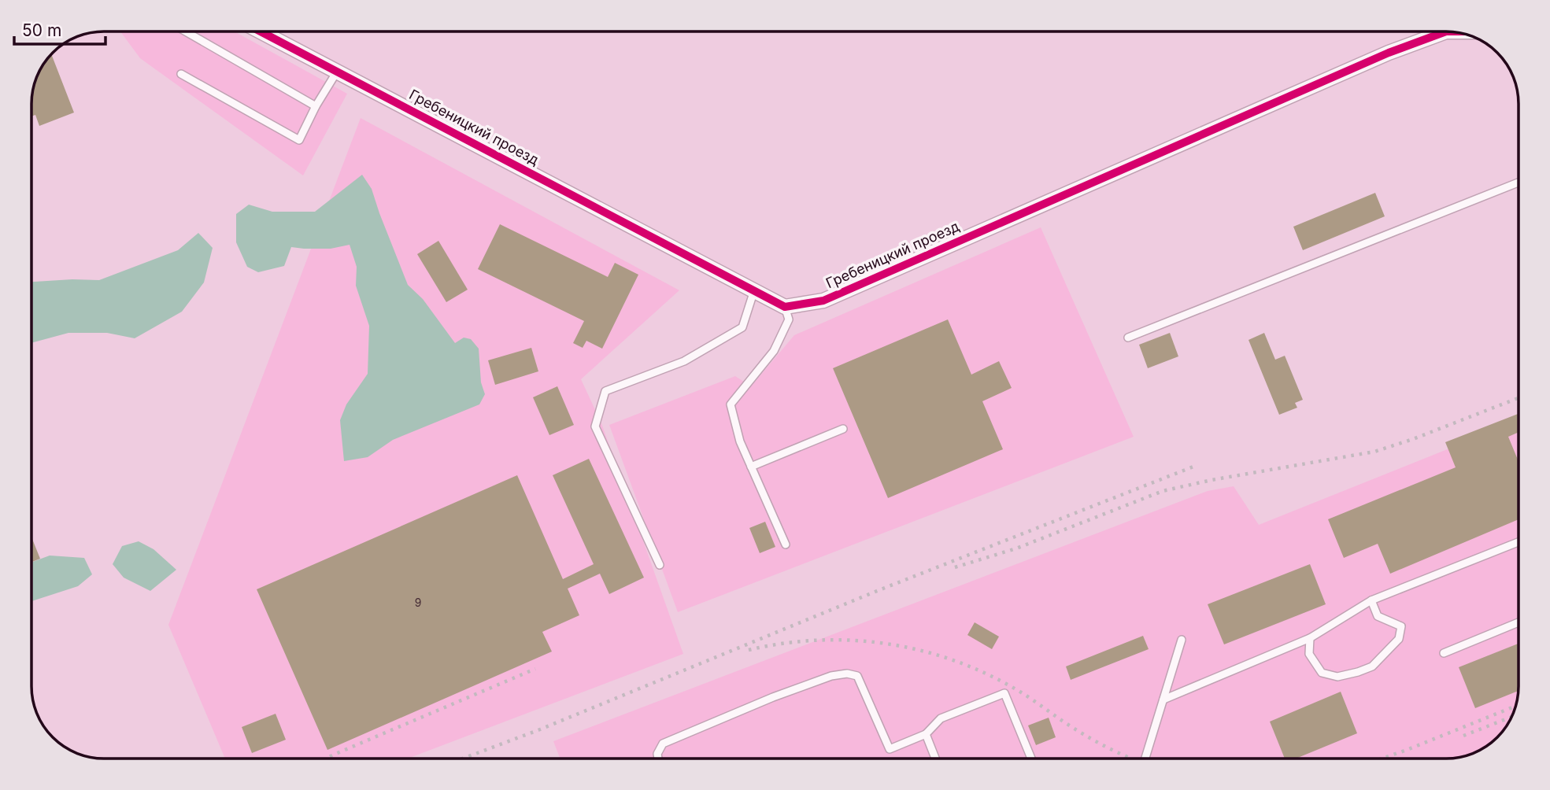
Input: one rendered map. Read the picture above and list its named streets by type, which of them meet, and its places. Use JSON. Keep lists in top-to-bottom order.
{
  "streets": {
    "street": ["Гребеницкий проезд"]
  },
  "house_numbers": ["9"],
  "scale_bar": "50 m"
}
